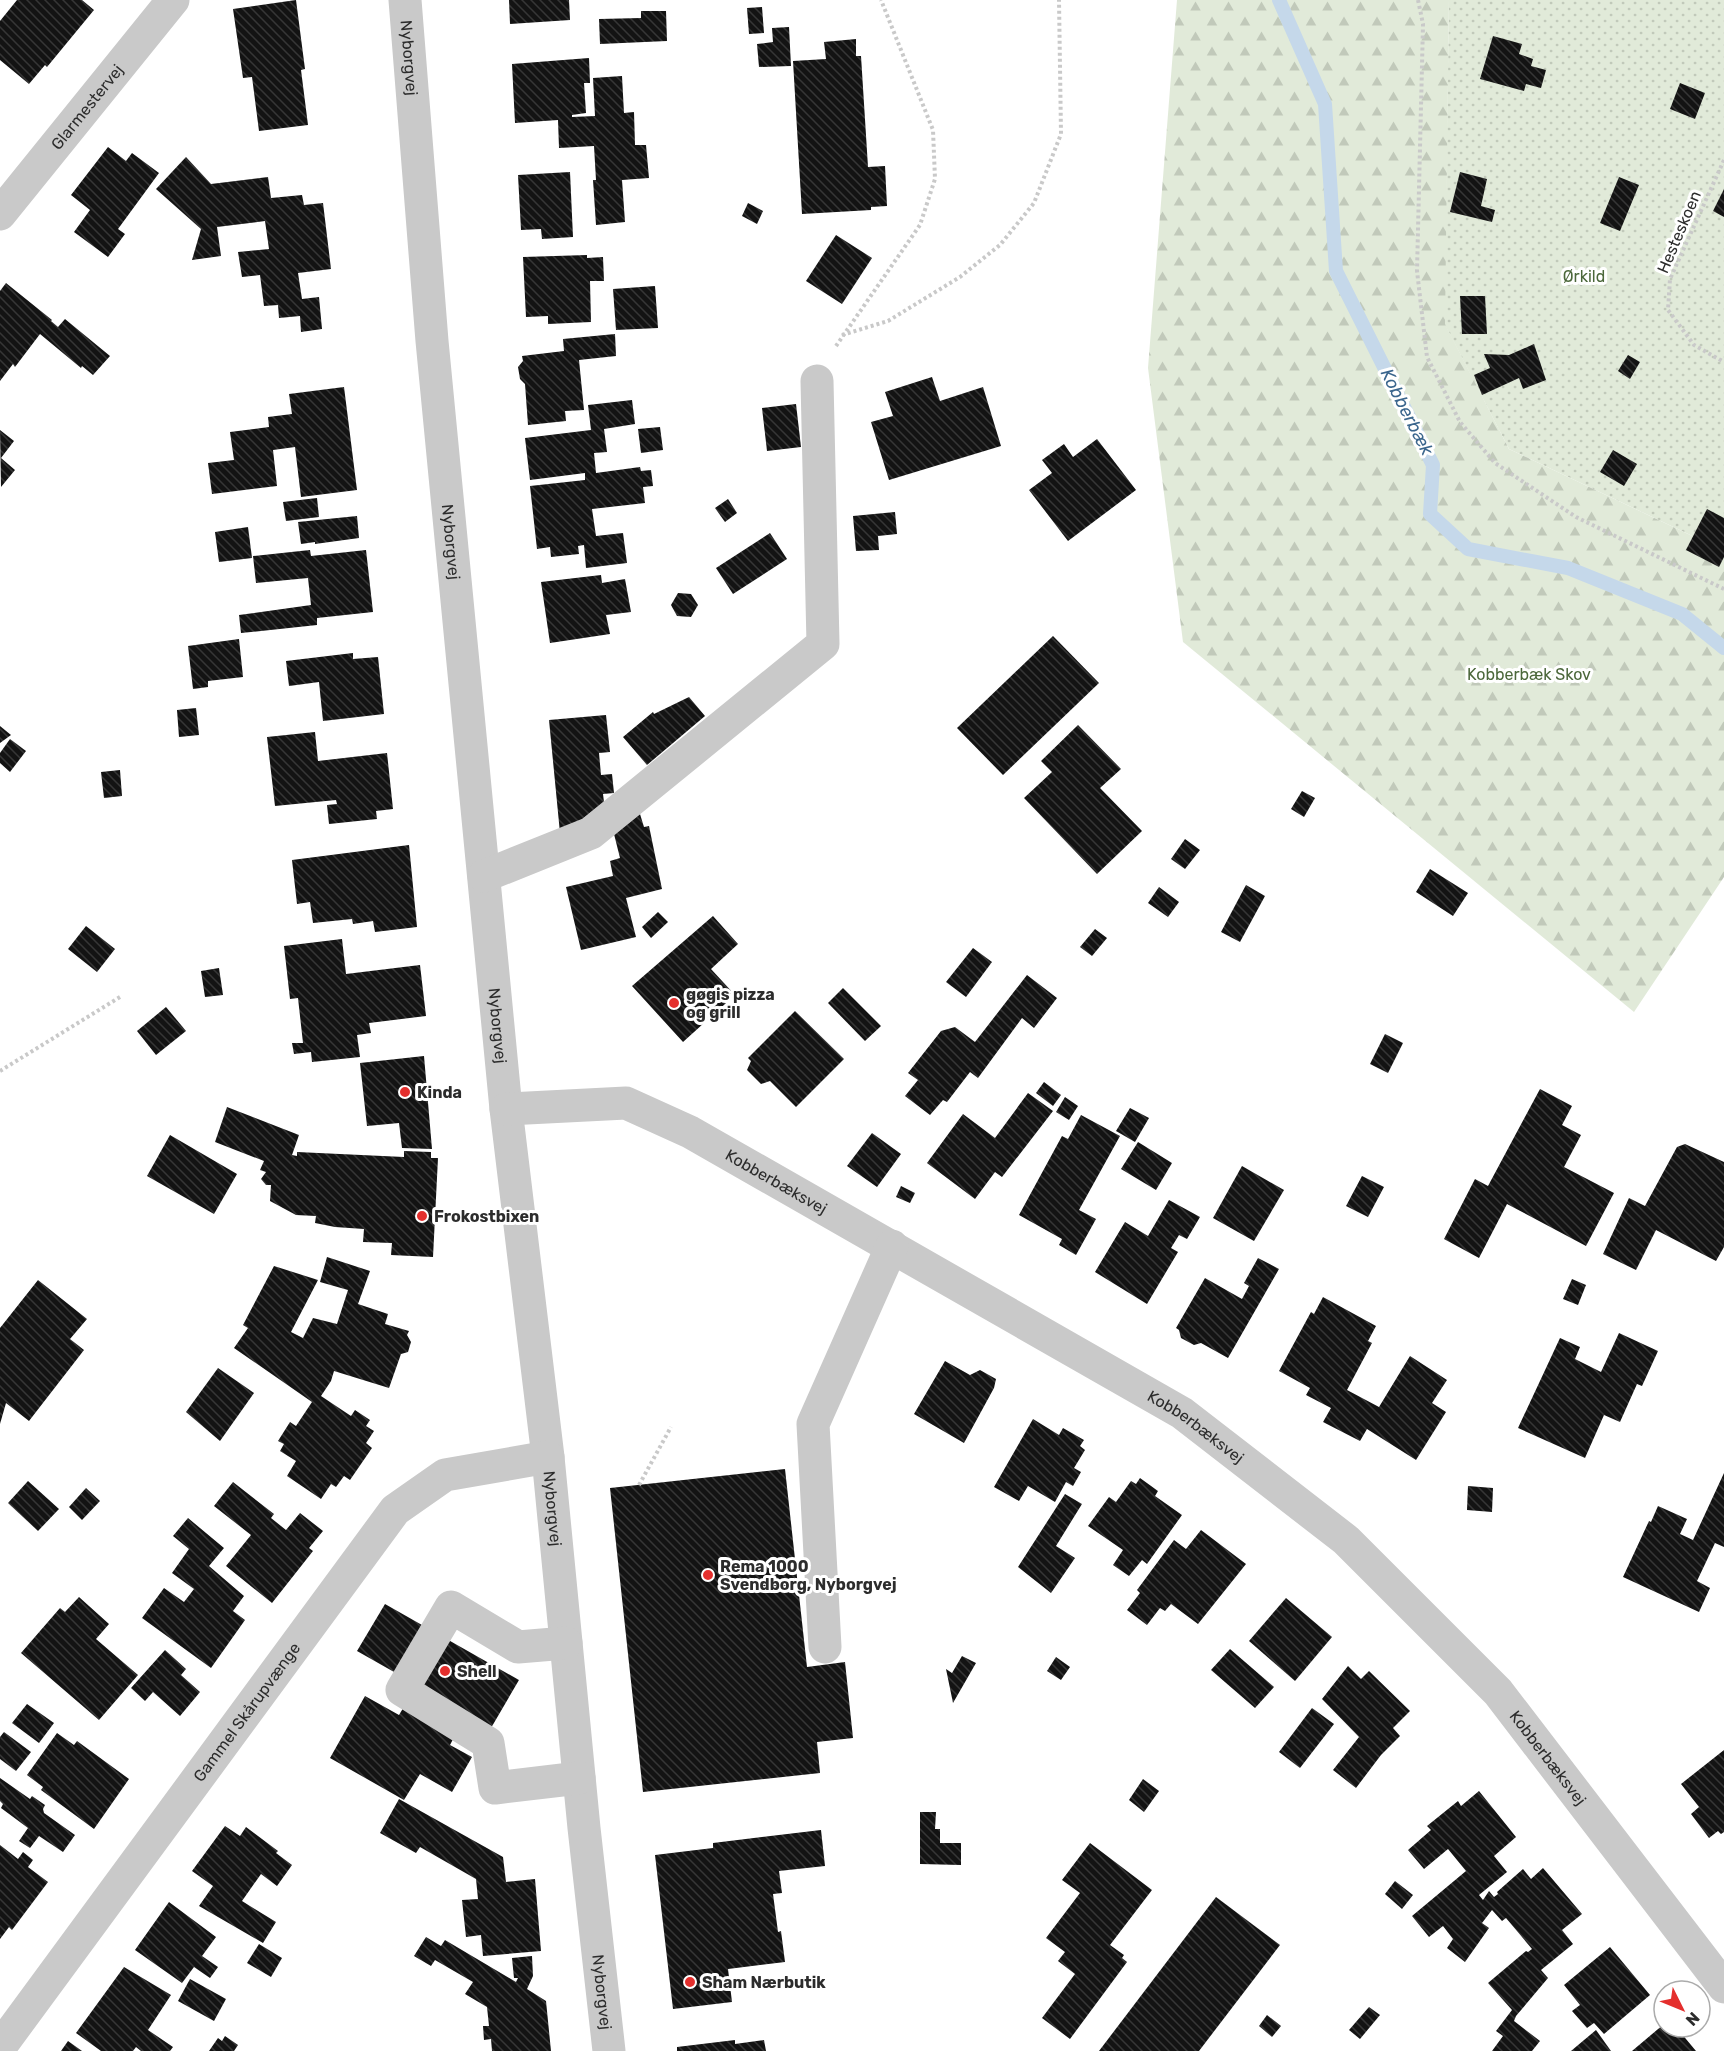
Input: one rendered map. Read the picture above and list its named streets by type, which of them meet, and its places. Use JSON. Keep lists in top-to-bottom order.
{
  "streets": {
    "street": [
      "Nyborgvej",
      "Glarmestervej",
      "Kobberbæksvej",
      "Gammel Skårupvænge"
    ],
    "path": ["Hesteskoen"]
  },
  "crossings": [
    ["Nyborgvej", "Kobberbæksvej"],
    ["Nyborgvej", "Gammel Skårupvænge"]
  ],
  "water": ["Kobberbæk"],
  "parks": ["Ørkild", "Kobberbæk Skov"],
  "places": [
    "gøgis pizza og grill",
    "Kinda",
    "Frokostbixen",
    "Rema 1000 Svendborg, Nyborgvej",
    "Shell",
    "Sham Nærbutik"
  ],
  "north": "bottom right"
}
